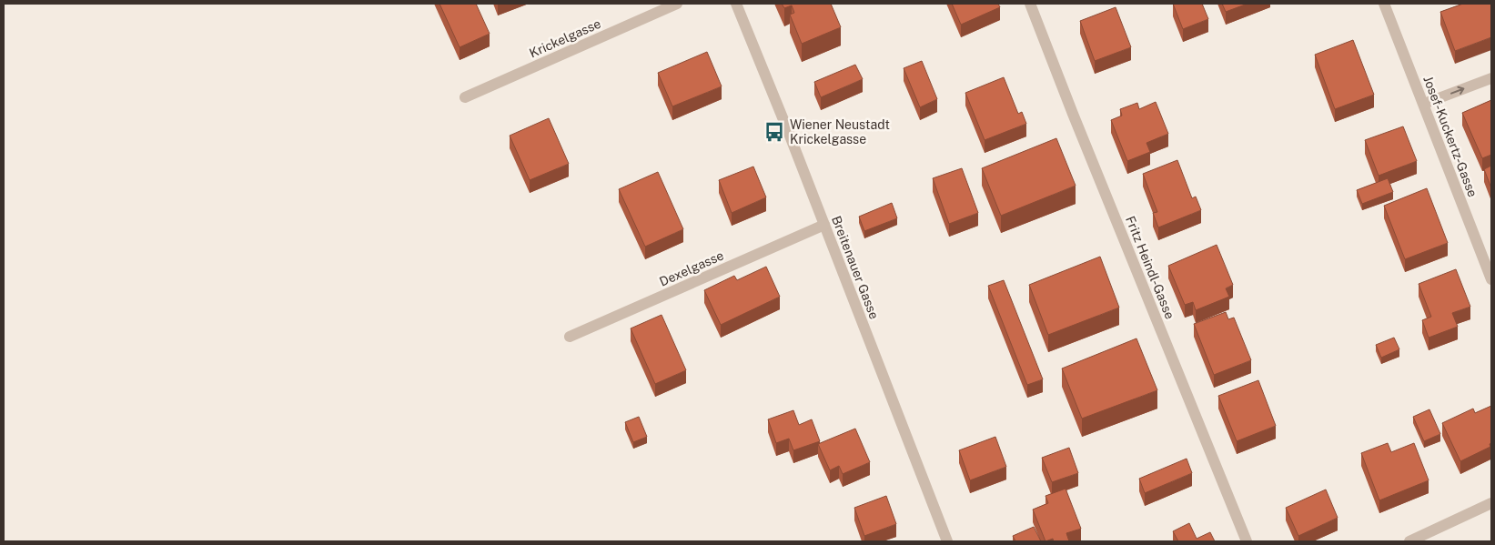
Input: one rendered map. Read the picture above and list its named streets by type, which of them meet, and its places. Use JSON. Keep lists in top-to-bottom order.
{
  "streets": {
    "street": [
      "Krickelgasse",
      "Josef-Kuckertz-Gasse",
      "Breitenauer Gasse",
      "Fritz Heindl-Gasse",
      "Dexelgasse"
    ]
  },
  "crossings": [
    ["Breitenauer Gasse", "Dexelgasse"]
  ],
  "places": {
    "bus stop": ["Wiener Neustadt Krickelgasse"]
  }
}
